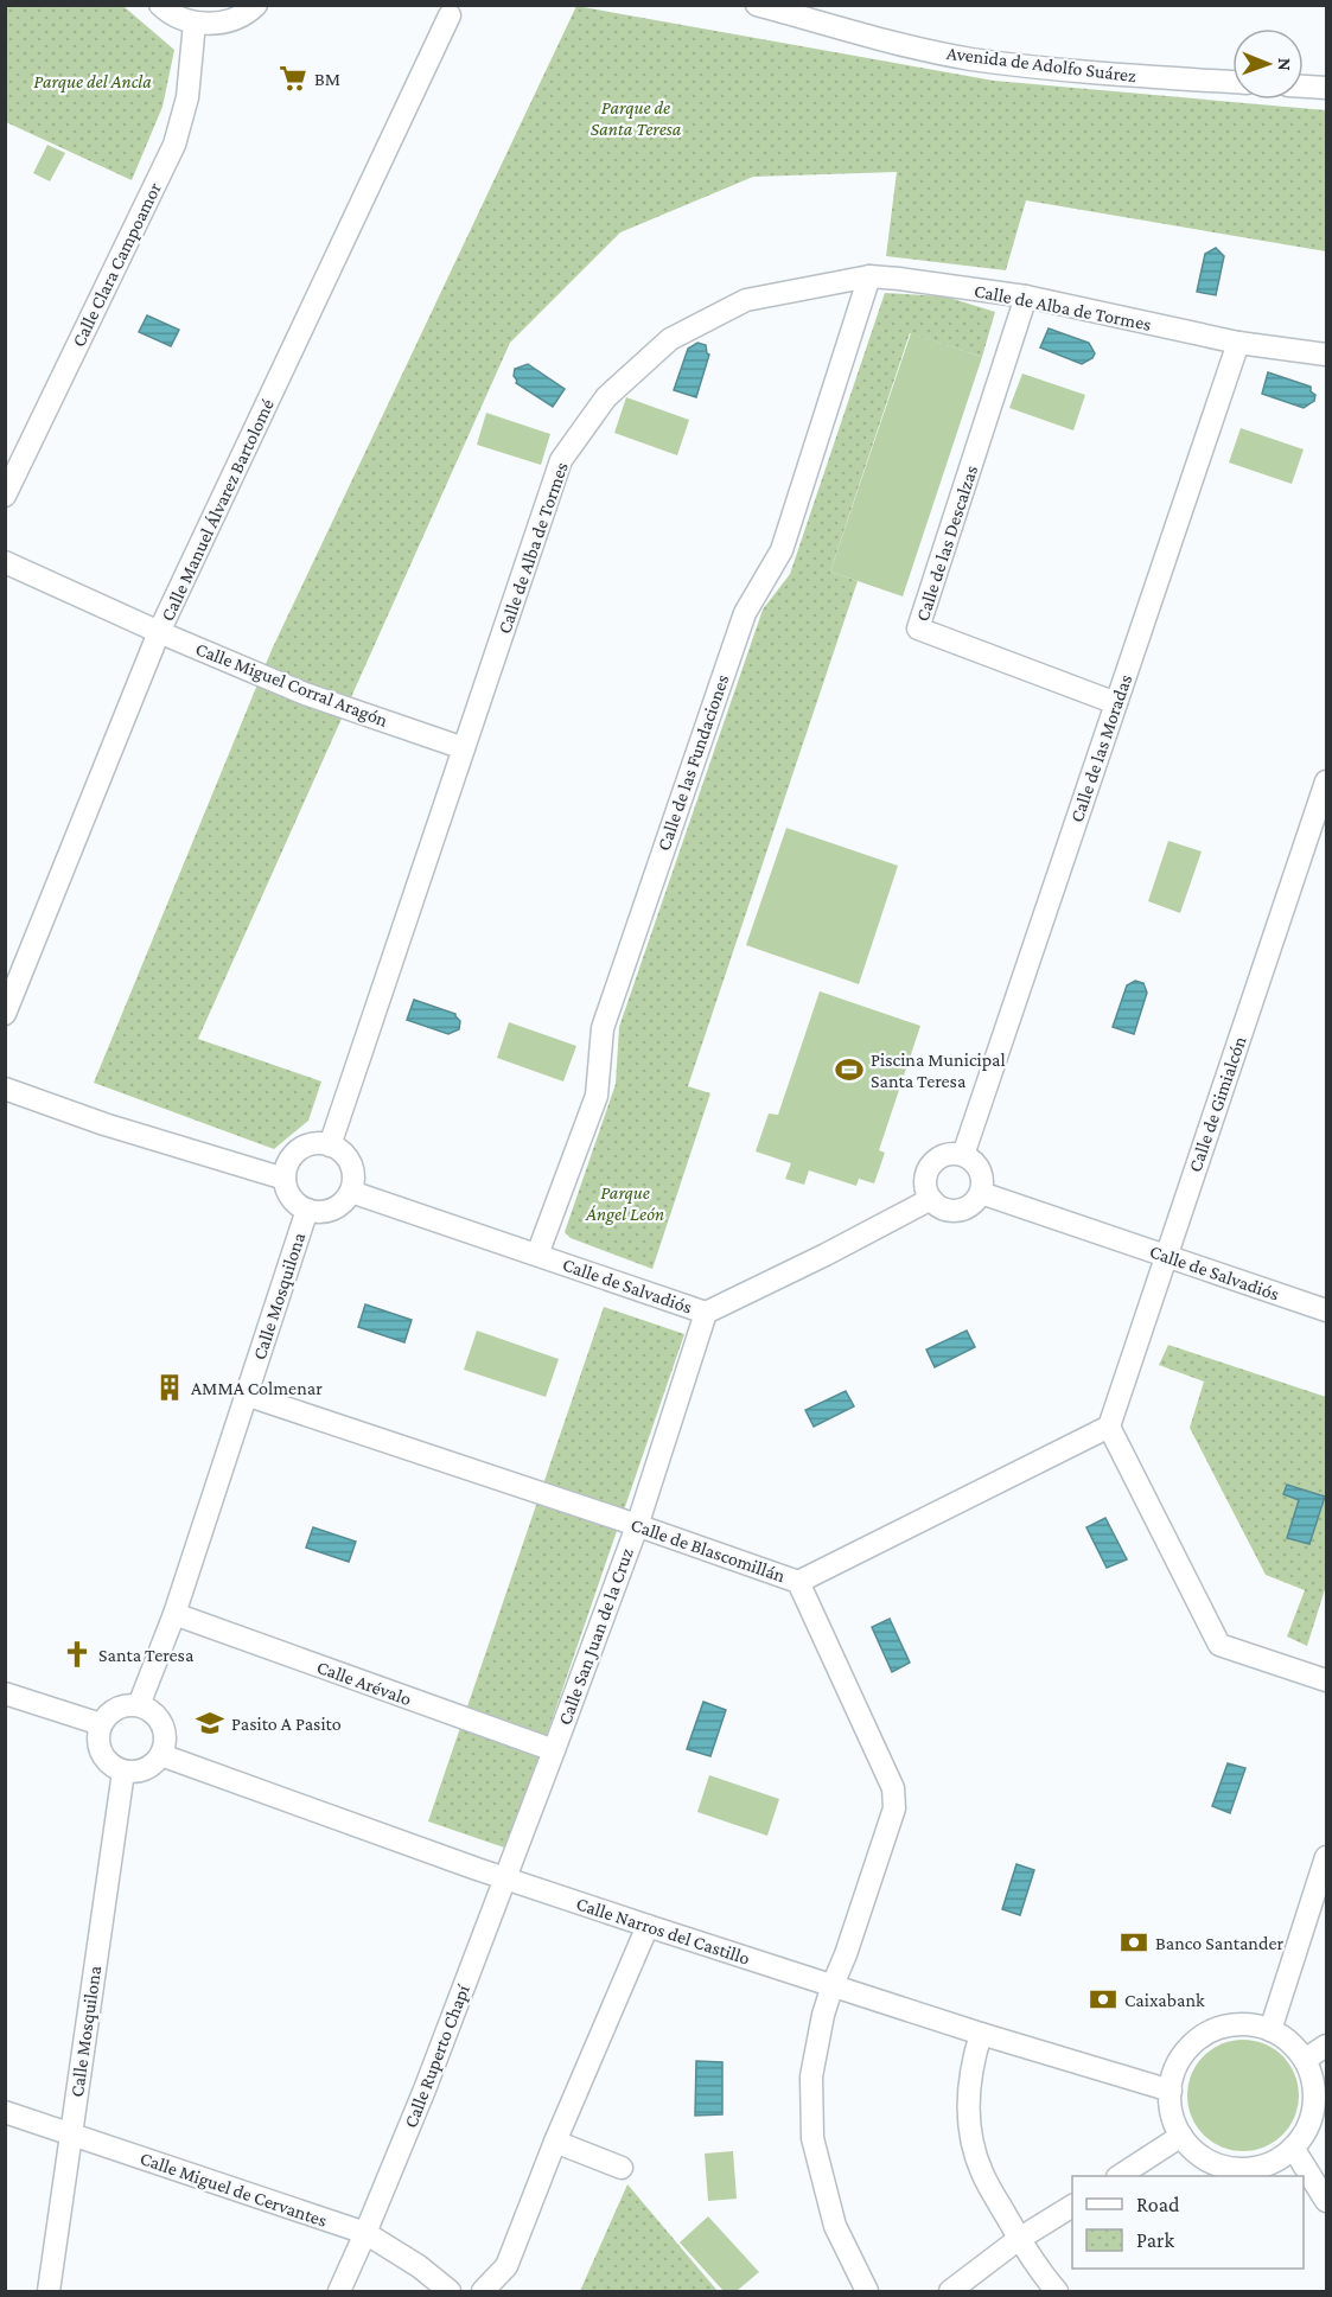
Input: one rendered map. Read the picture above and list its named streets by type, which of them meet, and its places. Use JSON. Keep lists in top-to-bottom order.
{
  "streets": {
    "street": [
      "Avenida de Adolfo Suárez",
      "Calle Clara Campoamor",
      "Calle de Alba de Tormes",
      "Calle Manuel Álvarez Bartolomé",
      "Calle de las Descalzas",
      "Calle Miguel Corral Aragón",
      "Calle de las Moradas",
      "Calle de las Fundaciones",
      "Calle de Gimialcón",
      "Calle de Salvadiós",
      "Calle Mosquilona",
      "Calle de Blascomillán",
      "Calle San Juan de la Cruz",
      "Calle Arévalo",
      "Calle Narros del Castillo",
      "Calle Ruperto Chapí",
      "Calle Miguel de Cervantes"
    ]
  },
  "crossings": [
    ["Calle de Alba de Tormes", "Calle de las Descalzas"],
    ["Calle de Alba de Tormes", "Calle Miguel Corral Aragón"],
    ["Calle de Alba de Tormes", "Calle de las Moradas"],
    ["Calle de Alba de Tormes", "Calle de las Fundaciones"],
    ["Calle de Alba de Tormes", "Calle de Salvadiós"],
    ["Calle de Alba de Tormes", "Calle Mosquilona"],
    ["Calle Manuel Álvarez Bartolomé", "Calle Miguel Corral Aragón"],
    ["Calle de las Descalzas", "Calle de las Moradas"],
    ["Calle de las Moradas", "Calle de Salvadiós"],
    ["Calle de las Fundaciones", "Calle de Salvadiós"],
    ["Calle de Gimialcón", "Calle de Salvadiós"],
    ["Calle de Salvadiós", "Calle Mosquilona"],
    ["Calle de Salvadiós", "Calle San Juan de la Cruz"],
    ["Calle Mosquilona", "Calle de Blascomillán"],
    ["Calle Mosquilona", "Calle Arévalo"],
    ["Calle Mosquilona", "Calle Narros del Castillo"],
    ["Calle Mosquilona", "Calle Miguel de Cervantes"],
    ["Calle de Blascomillán", "Calle San Juan de la Cruz"],
    ["Calle de Blascomillán", "Calle Narros del Castillo"],
    ["Calle San Juan de la Cruz", "Calle Arévalo"],
    ["Calle San Juan de la Cruz", "Calle Narros del Castillo"],
    ["Calle San Juan de la Cruz", "Calle Ruperto Chapí"],
    ["Calle Narros del Castillo", "Calle Ruperto Chapí"],
    ["Calle Ruperto Chapí", "Calle Miguel de Cervantes"]
  ],
  "parks": ["Parque del Ancla", "Parque de Santa Teresa", "Parque Ángel León"],
  "places": {
    "supermarket": ["BM"],
    "sports": ["Piscina Municipal Santa Teresa"],
    "building": ["AMMA Colmenar"],
    "church": ["Santa Teresa"],
    "school or university": ["Pasito A Pasito"],
    "bank": ["Banco Santander", "Caixabank"]
  },
  "legend": ["Road", "Park"],
  "north": "right"
}
